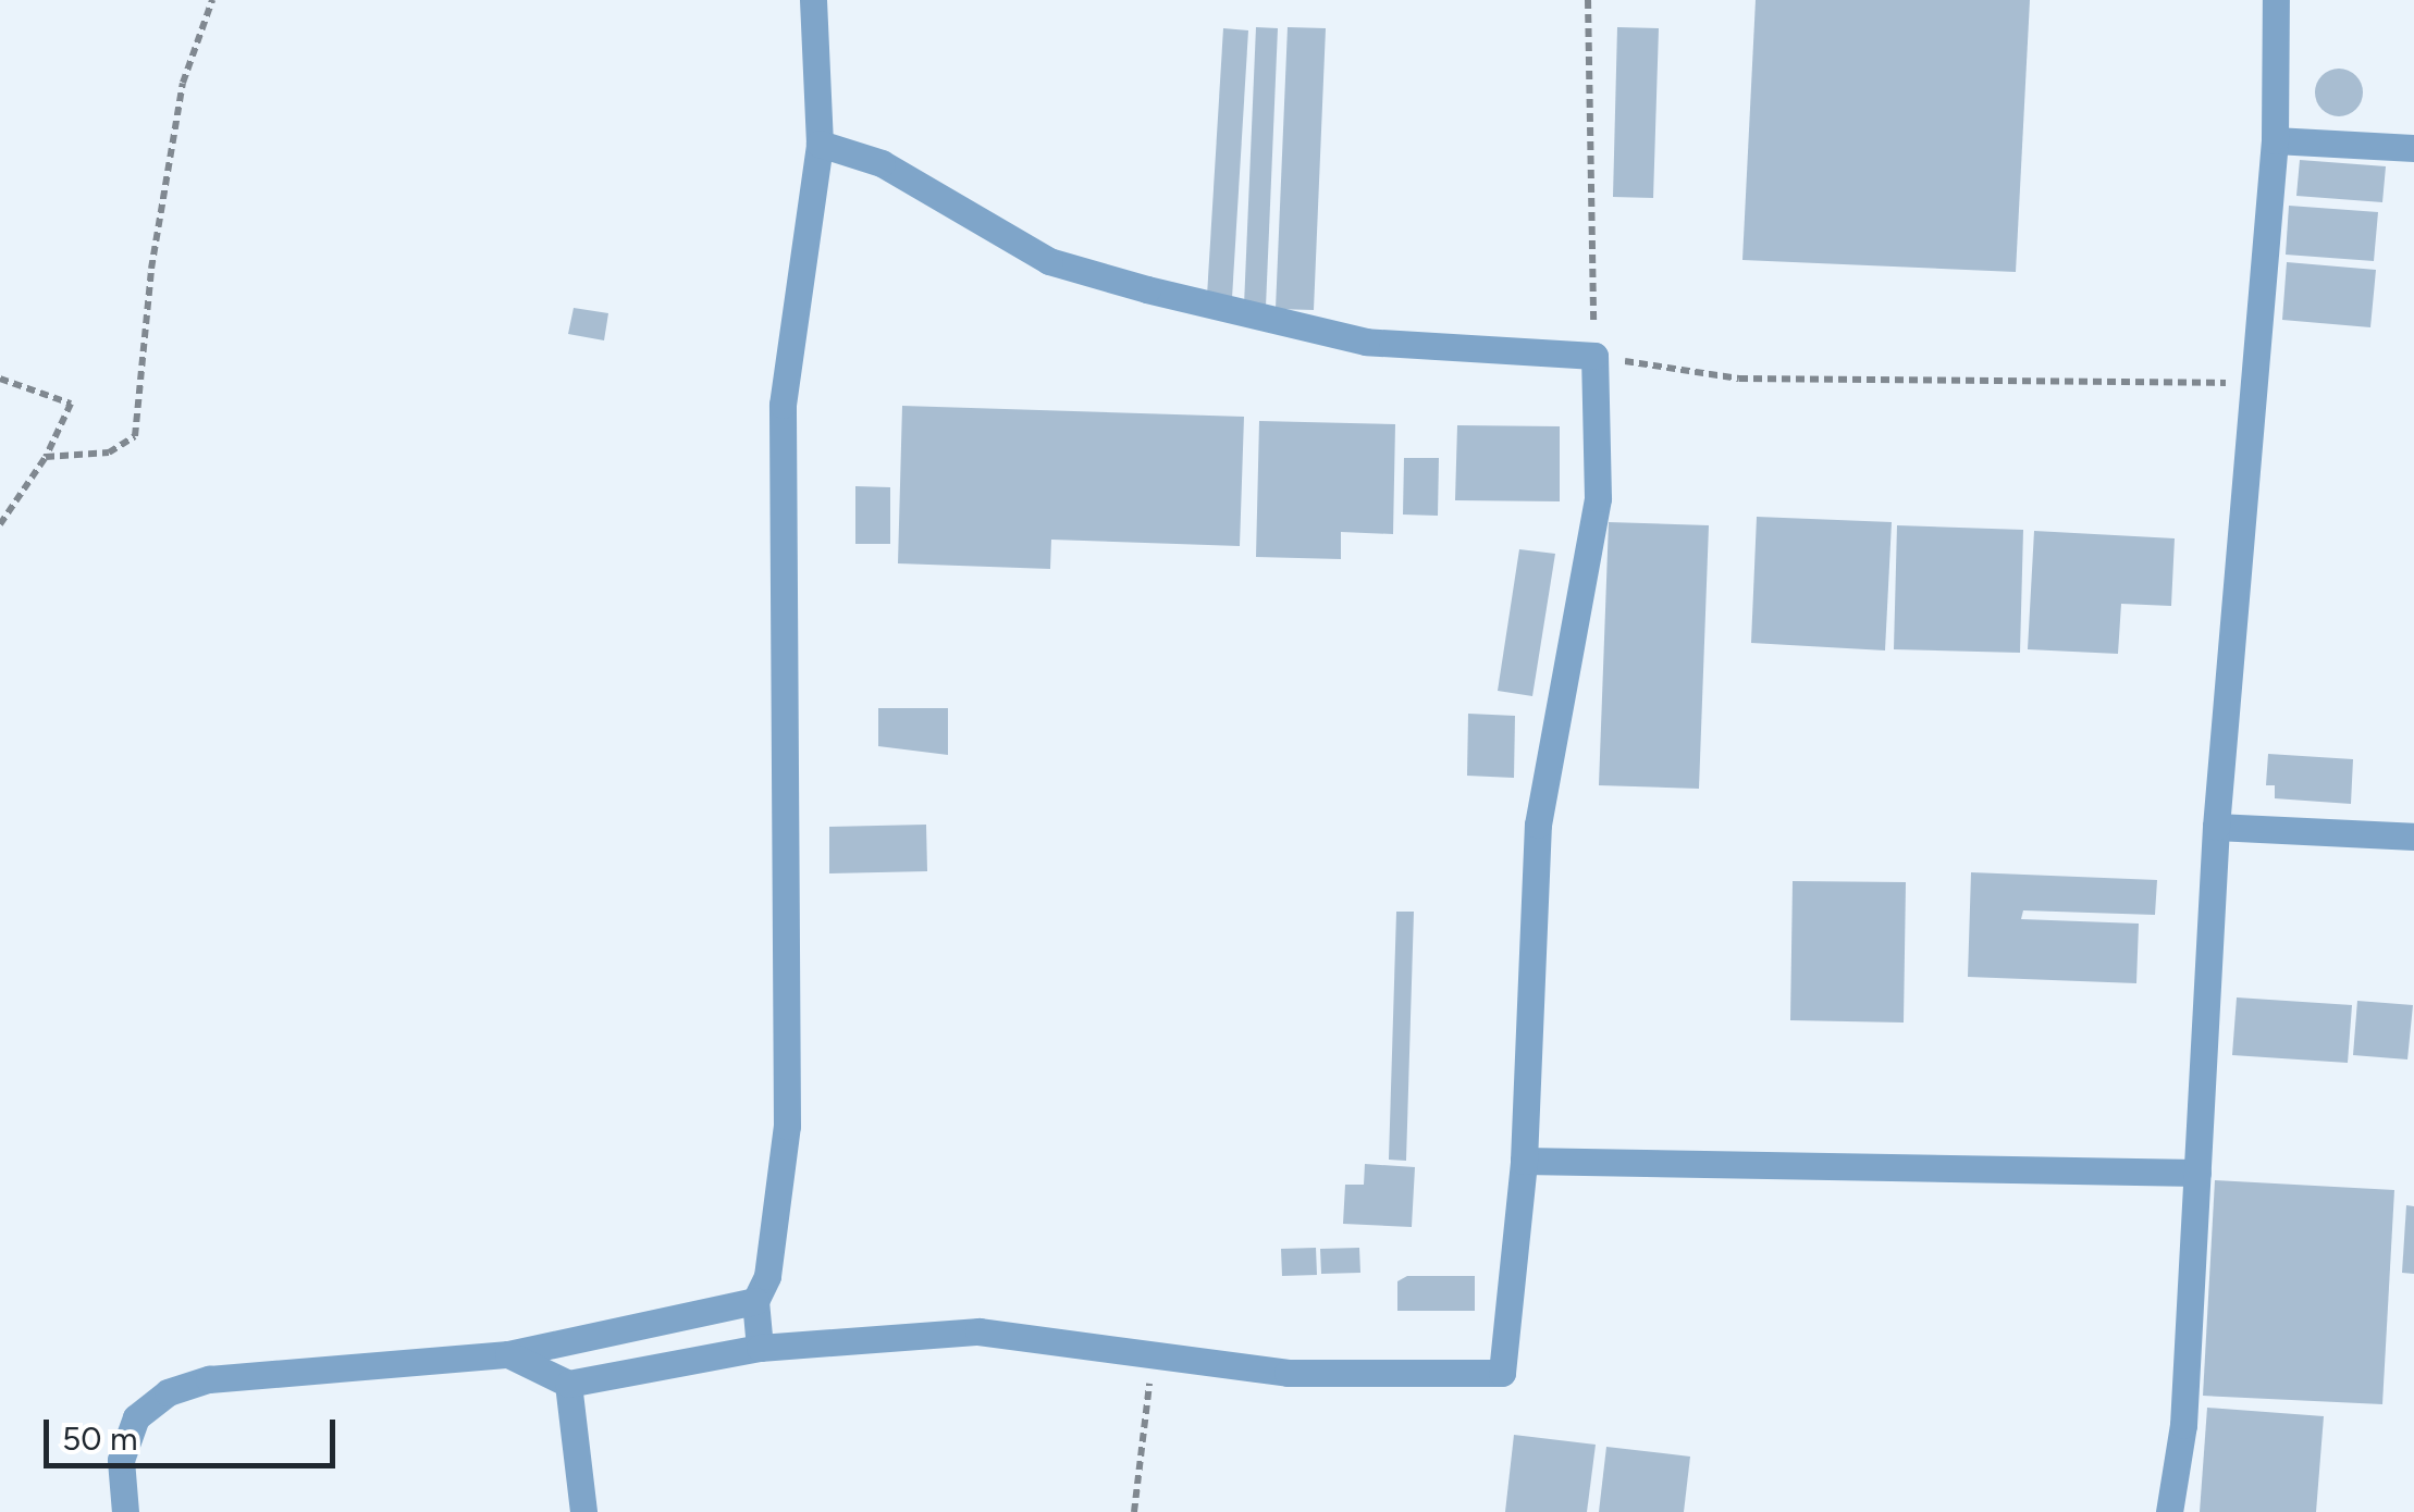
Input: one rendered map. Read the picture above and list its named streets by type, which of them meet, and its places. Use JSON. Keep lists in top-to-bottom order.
{
  "scale_bar": "50 m"
}
